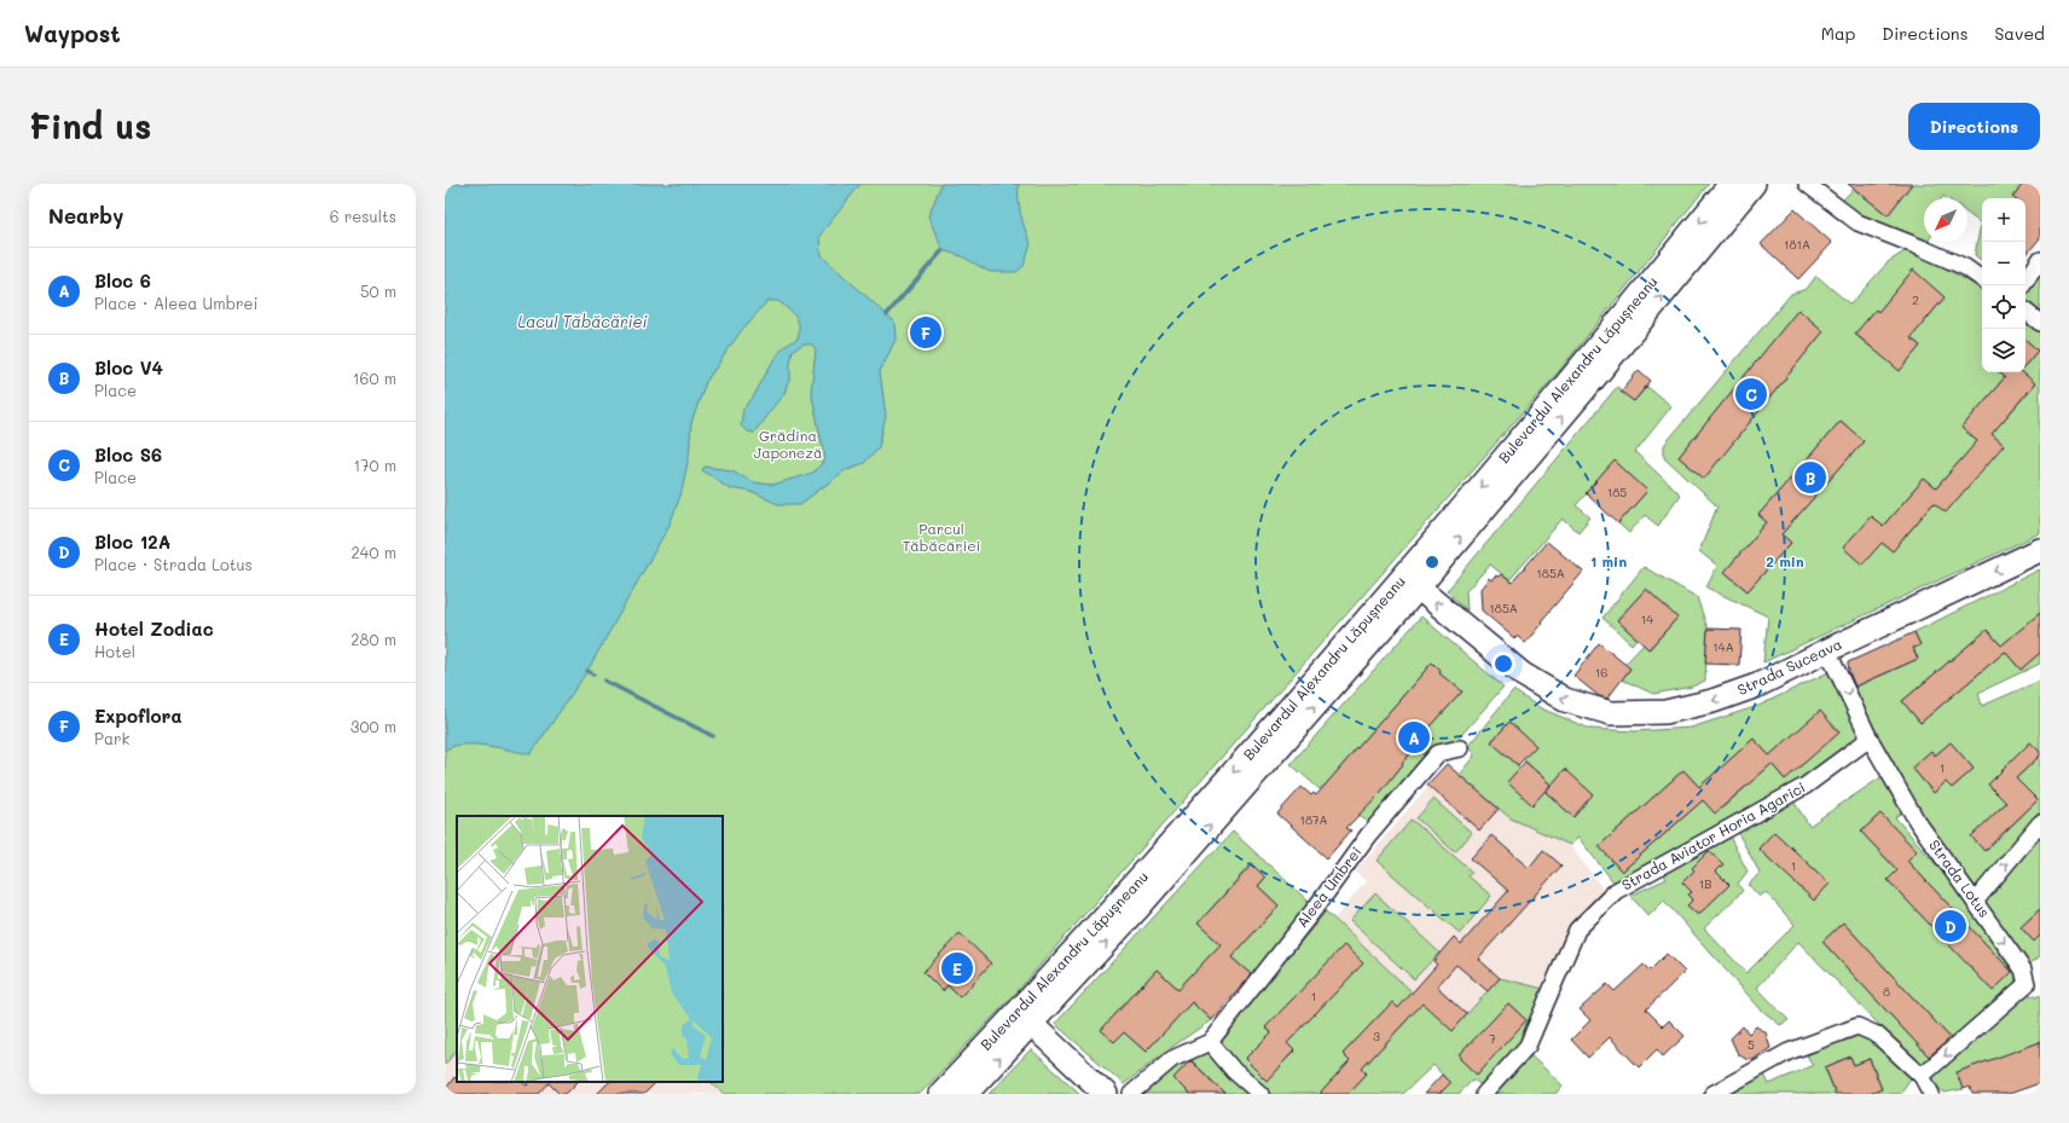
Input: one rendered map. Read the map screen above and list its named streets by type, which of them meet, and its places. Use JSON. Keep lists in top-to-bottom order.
{
  "streets": {
    "main road": ["Bulevardul Alexandru Lăpușneanu", "Strada Suceava"],
    "street": ["Strada Aviator Horia Agarici", "Strada Lotus", "Aleea Umbrei"]
  },
  "crossings": [
    ["Bulevardul Alexandru Lăpușneanu", "Strada Suceava"],
    ["Strada Suceava", "Strada Lotus"],
    ["Strada Aviator Horia Agarici", "Strada Lotus"]
  ],
  "one_way": ["Strada Suceava"],
  "water": ["Lacul Tăbăcăriei"],
  "parks": ["Grădina Japoneză", "Parcul Tăbăcăriei"],
  "house_numbers": [
    "181A",
    "2",
    "185",
    "185A",
    "185A",
    "14",
    "14A",
    "16",
    "1",
    "187A",
    "1",
    "1B",
    "8",
    "1",
    "3",
    "7",
    "5"
  ],
  "north": "bottom left",
  "page": {
    "header": "Waypost",
    "nav": ["Map", "Directions", "Saved"],
    "buttons": "Directions",
    "title": "Find us",
    "heading": ["Nearby", "6 results"],
    "map_buttons": ["+", "−"],
    "list": [
      {
        "mark": "A",
        "name": "Bloc 6",
        "note": "Place · Aleea Umbrei",
        "value": "50 m"
      },
      {
        "mark": "B",
        "name": "Bloc V4",
        "note": "Place",
        "value": "160 m"
      },
      {
        "mark": "C",
        "name": "Bloc S6",
        "note": "Place",
        "value": "170 m"
      },
      {
        "mark": "D",
        "name": "Bloc 12A",
        "note": "Place · Strada Lotus",
        "value": "240 m"
      },
      {
        "mark": "E",
        "name": "Hotel Zodiac",
        "note": "Hotel",
        "value": "280 m"
      },
      {
        "mark": "F",
        "name": "Expoflora",
        "note": "Park",
        "value": "300 m"
      }
    ],
    "pins": [
      "F",
      "C",
      "B",
      "A",
      "D",
      "E"
    ]
  },
  "rings": ["1 min", "2 min"]
}
